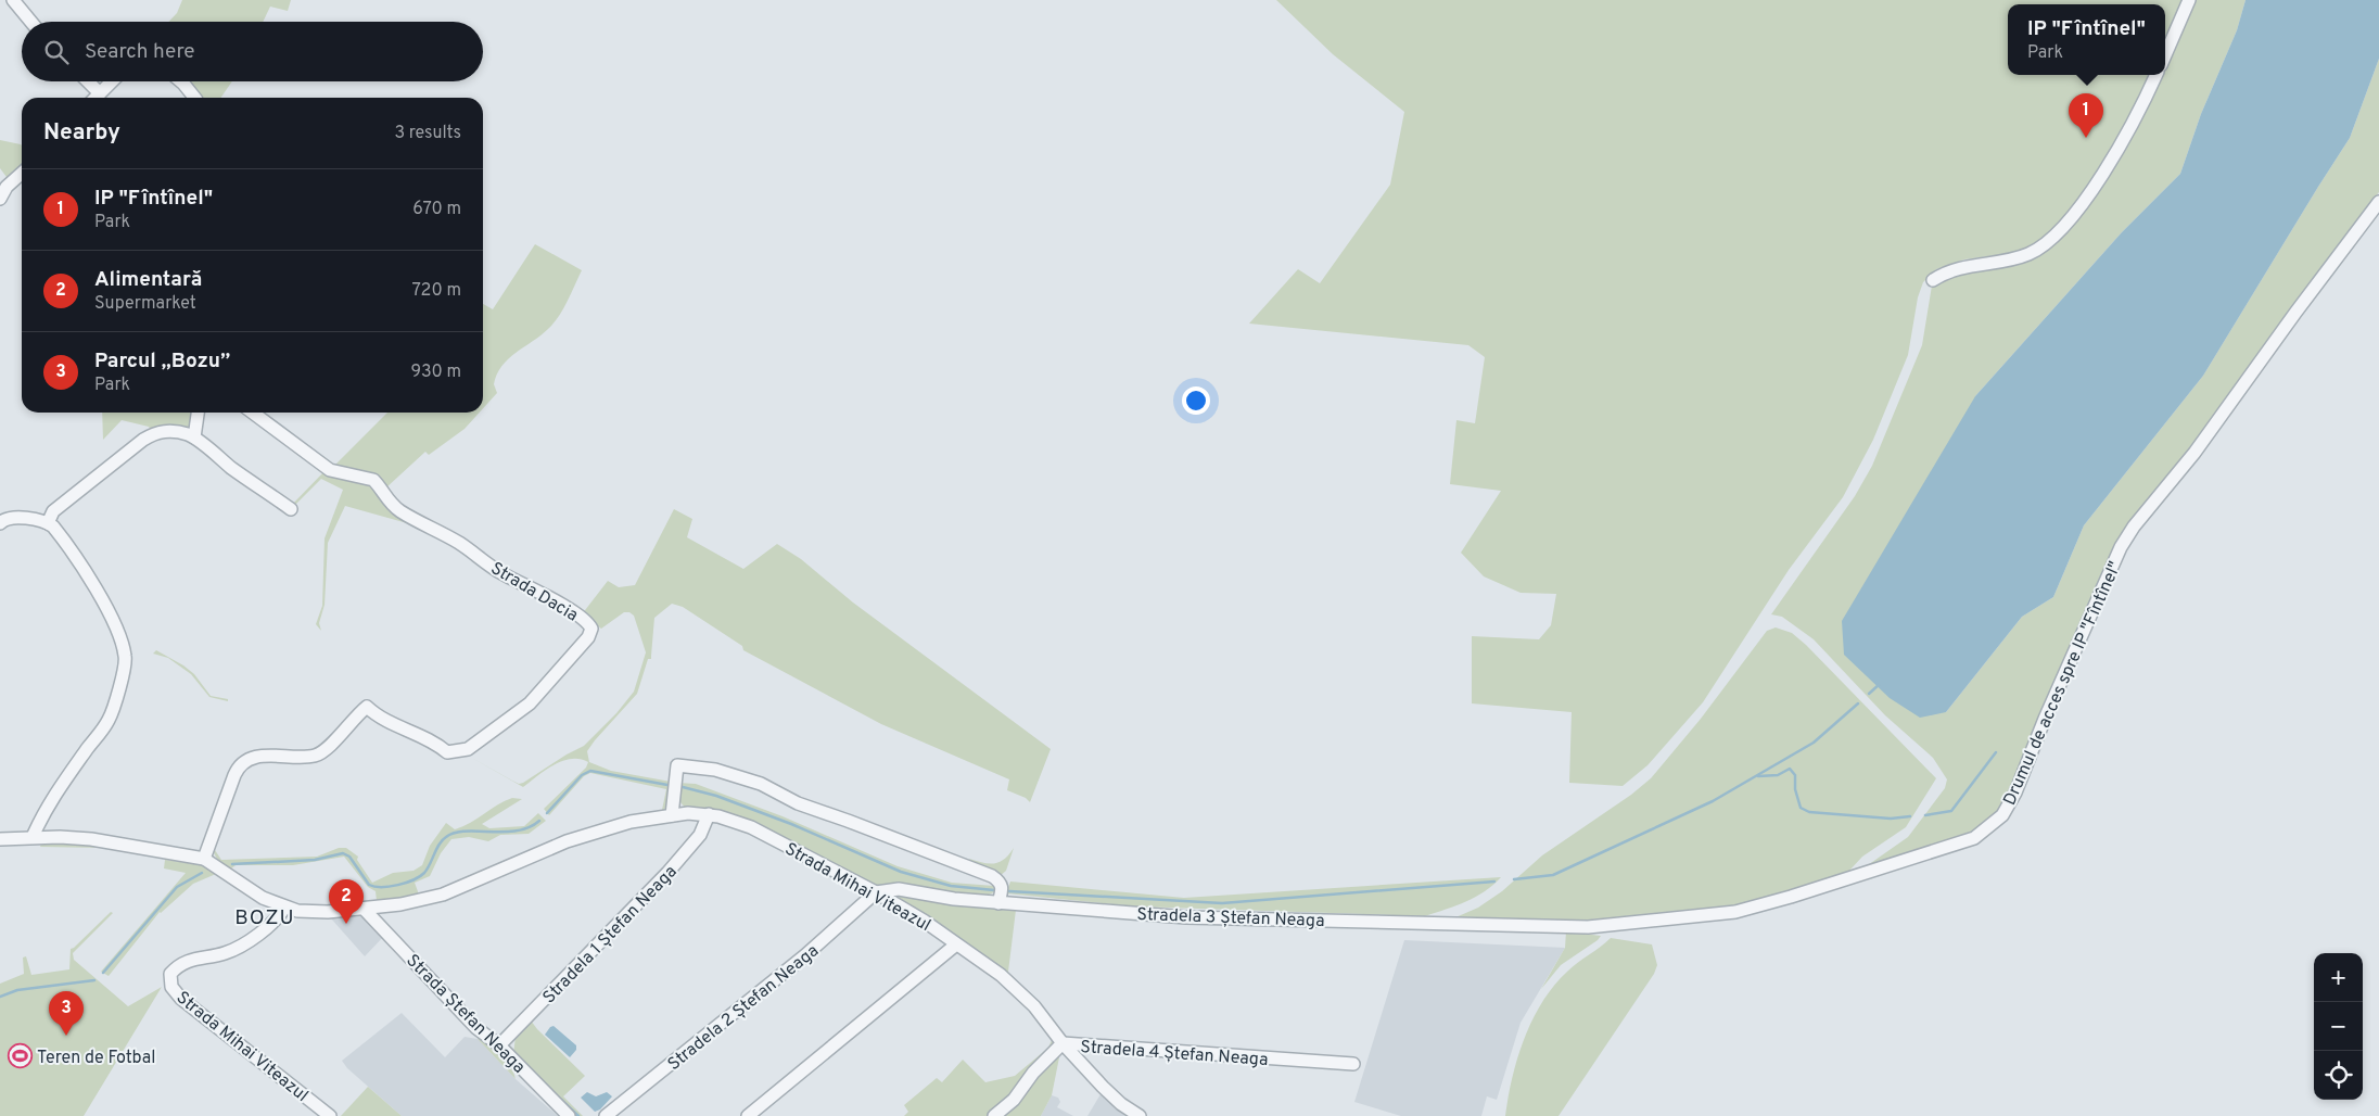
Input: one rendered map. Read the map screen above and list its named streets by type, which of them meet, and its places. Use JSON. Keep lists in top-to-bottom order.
{
  "streets": {
    "street": [
      "Strada Dacia",
      "Drumul de acces spre IP \"Fîntînel\"",
      "Strada Mihai Viteazul",
      "Stradela 3 Ștefan Neaga",
      "Stradela 1 Ștefan Neaga",
      "Stradela 2 Ștefan Neaga",
      "Strada Ștefan Neaga",
      "Stradela 4 Ștefan Neaga"
    ]
  },
  "crossings": [
    ["Strada Dacia", "Strada Mihai Viteazul"],
    ["Drumul de acces spre IP \"Fîntînel\"", "Stradela 3 Ștefan Neaga"],
    ["Strada Mihai Viteazul", "Stradela 3 Ștefan Neaga"],
    ["Strada Mihai Viteazul", "Stradela 1 Ștefan Neaga"],
    ["Strada Mihai Viteazul", "Stradela 2 Ștefan Neaga"],
    ["Strada Mihai Viteazul", "Strada Ștefan Neaga"],
    ["Strada Mihai Viteazul", "Stradela 4 Ștefan Neaga"],
    ["Stradela 3 Ștefan Neaga", "Stradela 2 Ștefan Neaga"],
    ["Stradela 1 Ștefan Neaga", "Strada Ștefan Neaga"]
  ],
  "districts": ["BOZU"],
  "places": {
    "sports": ["Teren de Fotbal"]
  },
  "page": {
    "popup": ["IP \"Fîntînel\"", "Park"],
    "search": "Search here",
    "pins": ["1", "2", "3"],
    "heading": ["Nearby", "3 results"],
    "list": [
      {
        "mark": "1",
        "name": "IP \"Fîntînel\"",
        "note": "Park",
        "value": "670 m"
      },
      {
        "mark": "2",
        "name": "Alimentară",
        "note": "Supermarket",
        "value": "720 m"
      },
      {
        "mark": "3",
        "name": "Parcul „Bozu”",
        "note": "Park",
        "value": "930 m"
      }
    ],
    "map_buttons": ["+", "−"]
  }
}
